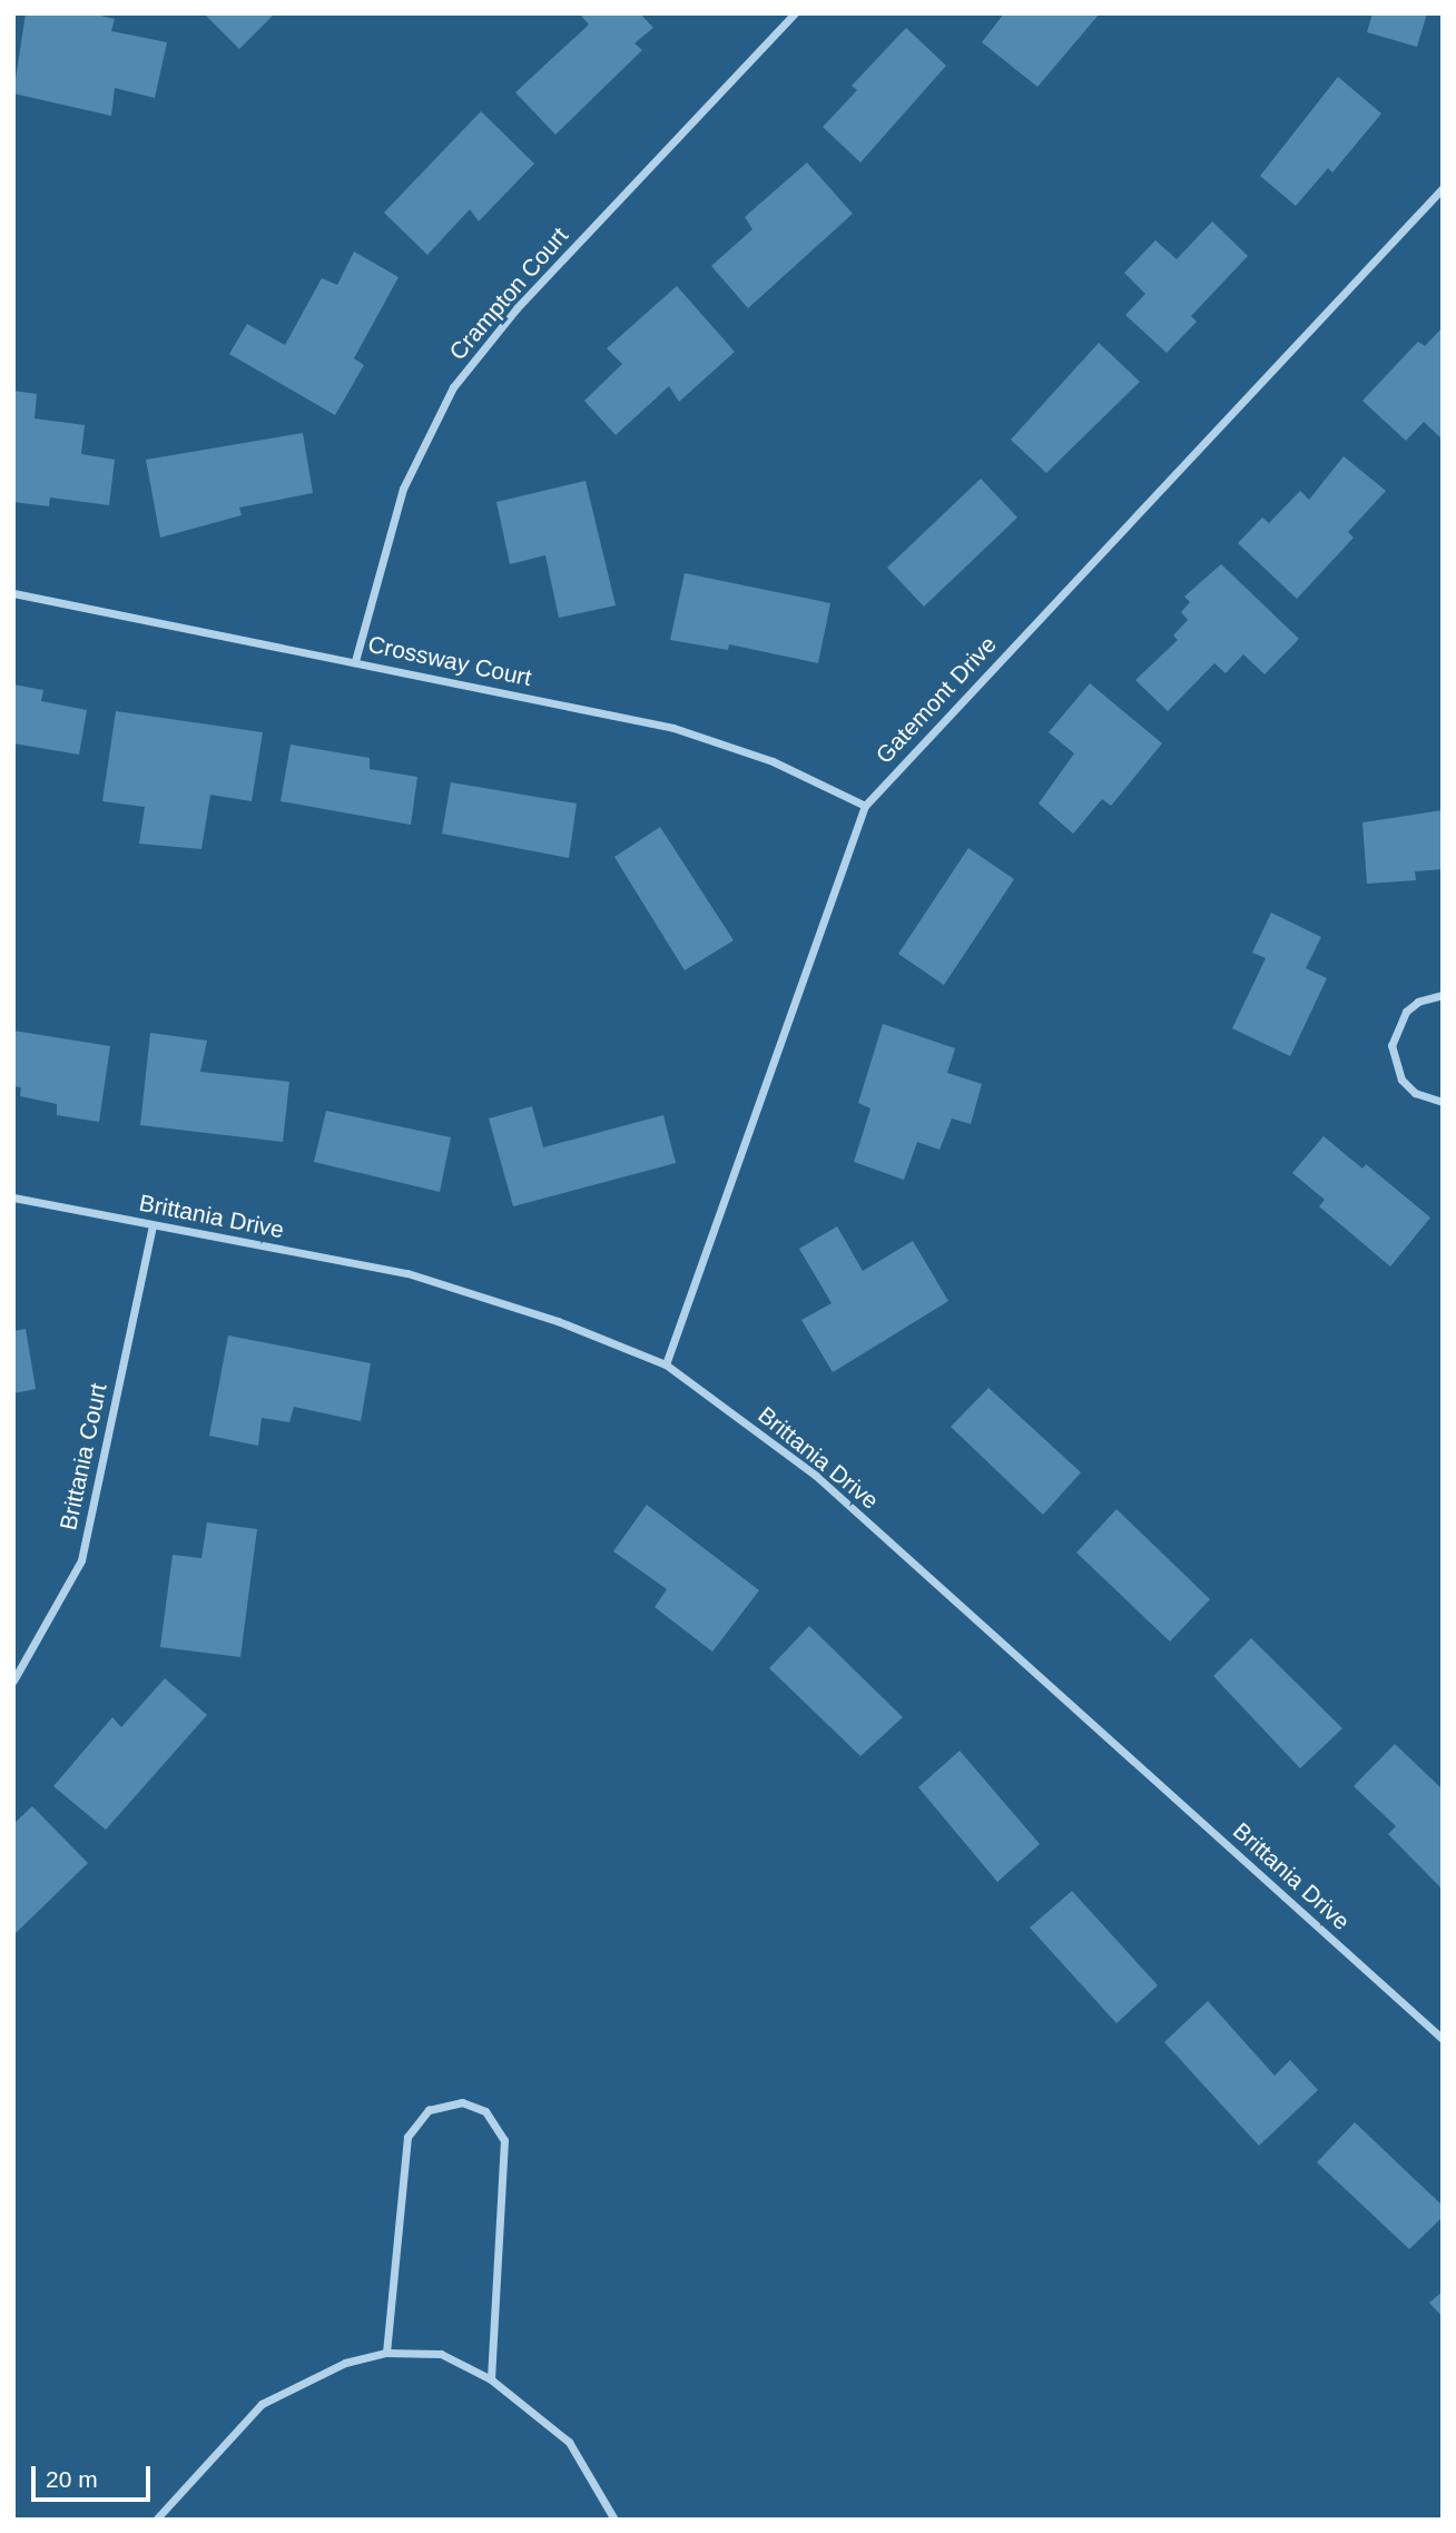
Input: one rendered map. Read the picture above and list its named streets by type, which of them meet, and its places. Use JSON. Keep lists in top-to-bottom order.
{
  "streets": {
    "street": [
      "Crampton Court",
      "Crossway Court",
      "Gatemont Drive",
      "Brittania Drive",
      "Brittania Court"
    ]
  },
  "crossings": [
    ["Crampton Court", "Crossway Court"],
    ["Crossway Court", "Gatemont Drive"],
    ["Gatemont Drive", "Brittania Drive"],
    ["Brittania Drive", "Brittania Court"]
  ],
  "scale_bar": "20 m"
}
